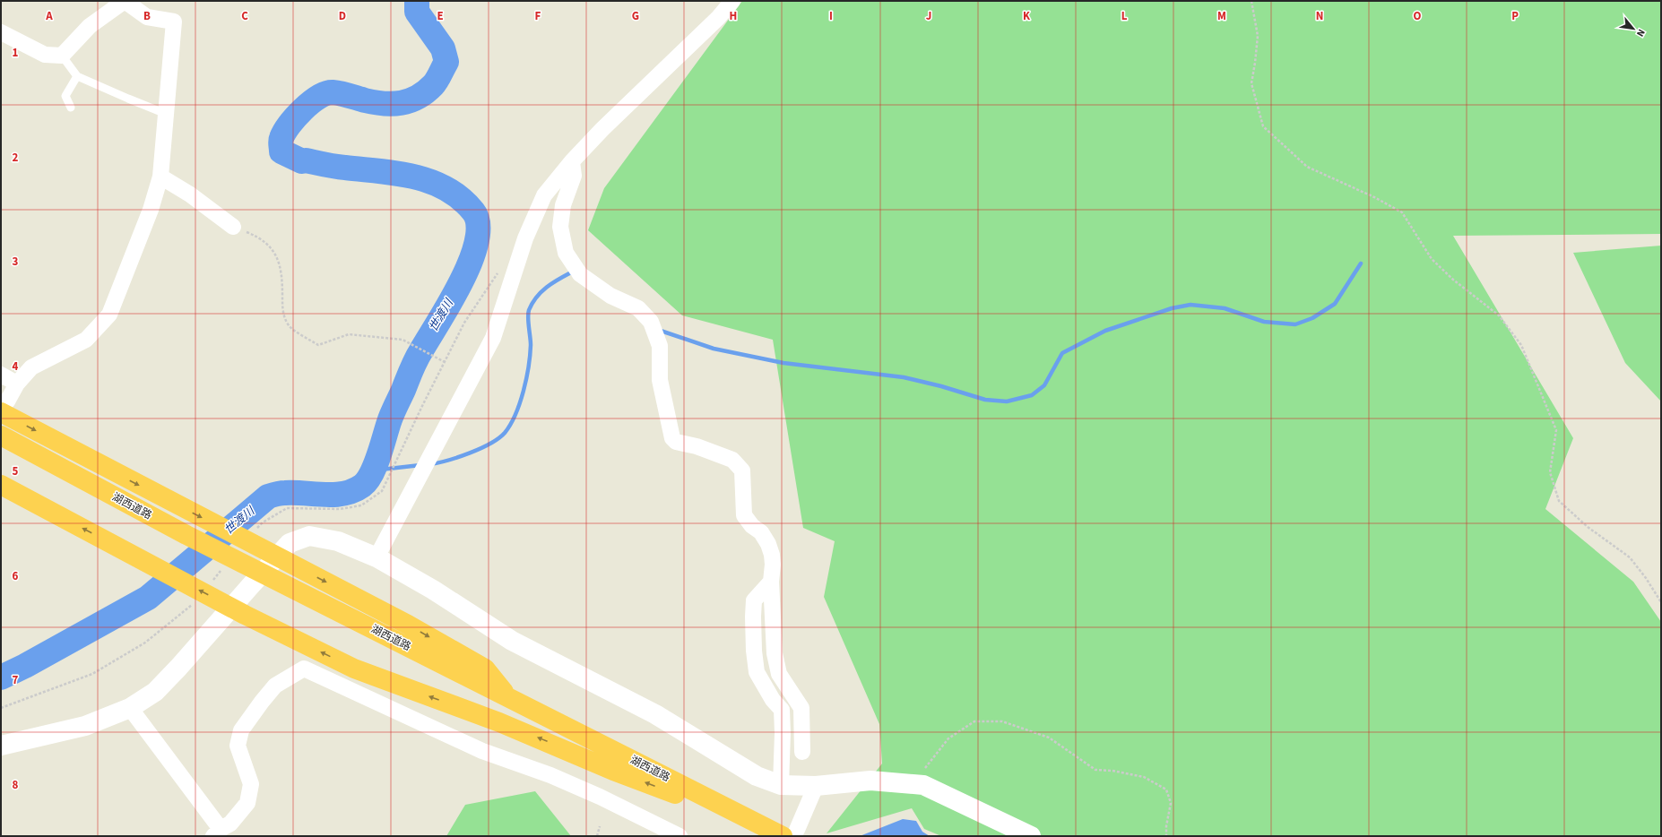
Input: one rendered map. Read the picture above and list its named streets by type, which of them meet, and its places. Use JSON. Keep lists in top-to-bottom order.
{
  "streets": {
    "highway": ["湖西道路"]
  },
  "water": ["世渡川"],
  "north": "bottom right",
  "grid": {
    "columns": [
      "A",
      "B",
      "C",
      "D",
      "E",
      "F",
      "G",
      "H",
      "I",
      "J",
      "K",
      "L",
      "M",
      "N",
      "O",
      "P"
    ],
    "rows": [
      "1",
      "2",
      "3",
      "4",
      "5",
      "6",
      "7",
      "8"
    ]
  }
}
